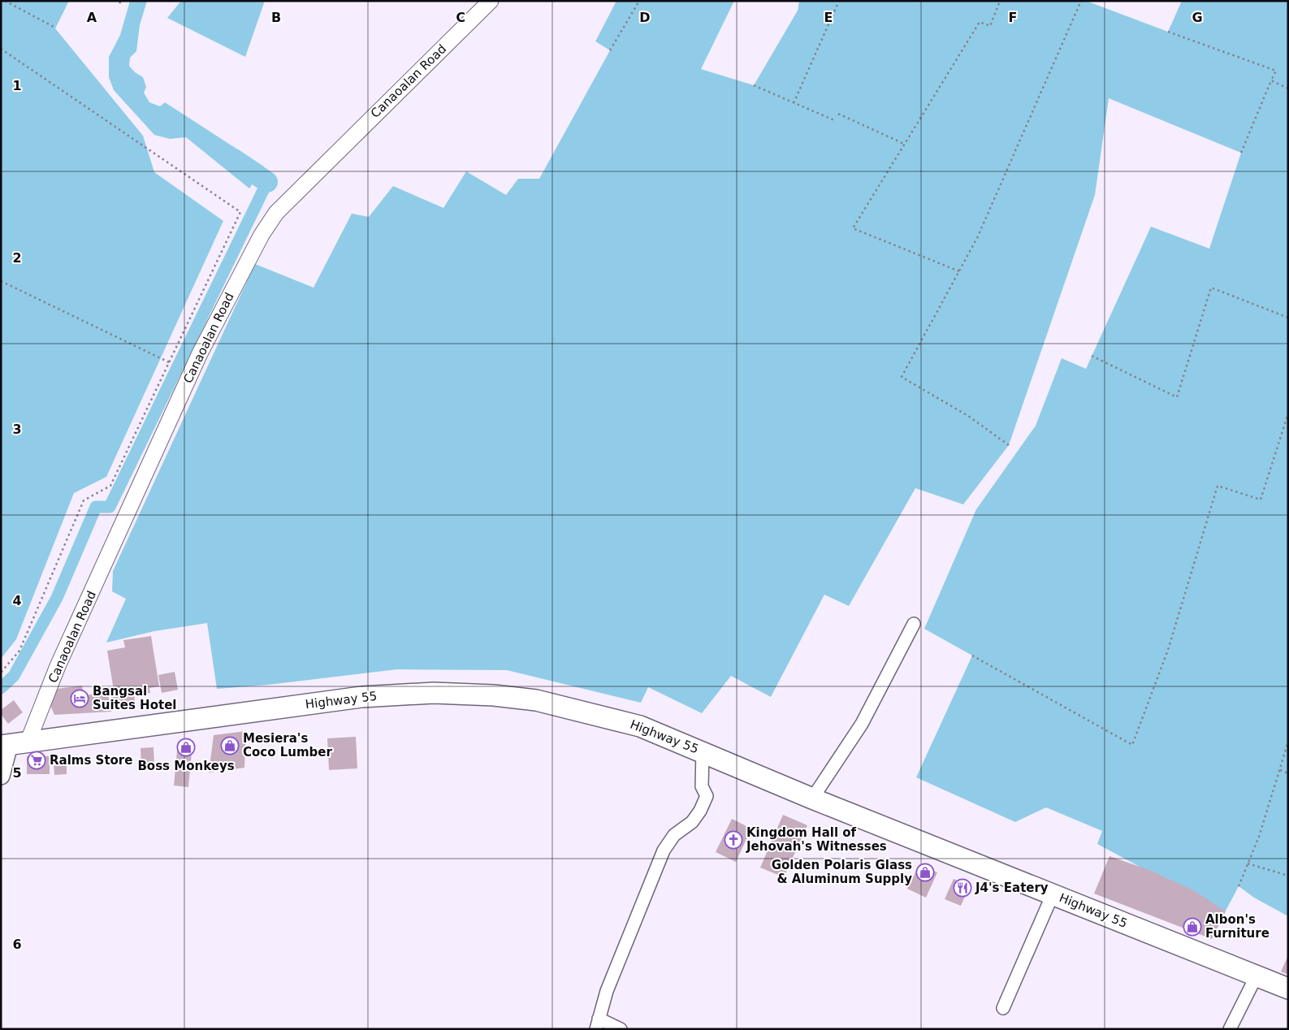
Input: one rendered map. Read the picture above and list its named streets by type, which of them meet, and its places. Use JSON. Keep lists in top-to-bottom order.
{
  "streets": {
    "highway": ["Highway 55"],
    "street": ["Canaoalan Road"]
  },
  "crossings": [
    ["Canaoalan Road", "Highway 55"]
  ],
  "places": {
    "hotel": ["Bangsal Suites Hotel"],
    "shop": [
      "Mesiera's Coco Lumber",
      "Boss Monkeys",
      "Golden Polaris Glass & Aluminum Supply",
      "Albon's Furniture"
    ],
    "supermarket": ["Ralms Store"],
    "church": ["Kingdom Hall of Jehovah's Witnesses"],
    "restaurant": ["J4's Eatery"]
  },
  "grid": {
    "columns": [
      "A",
      "B",
      "C",
      "D",
      "E",
      "F",
      "G"
    ],
    "rows": [
      "1",
      "2",
      "3",
      "4",
      "5",
      "6"
    ]
  }
}
